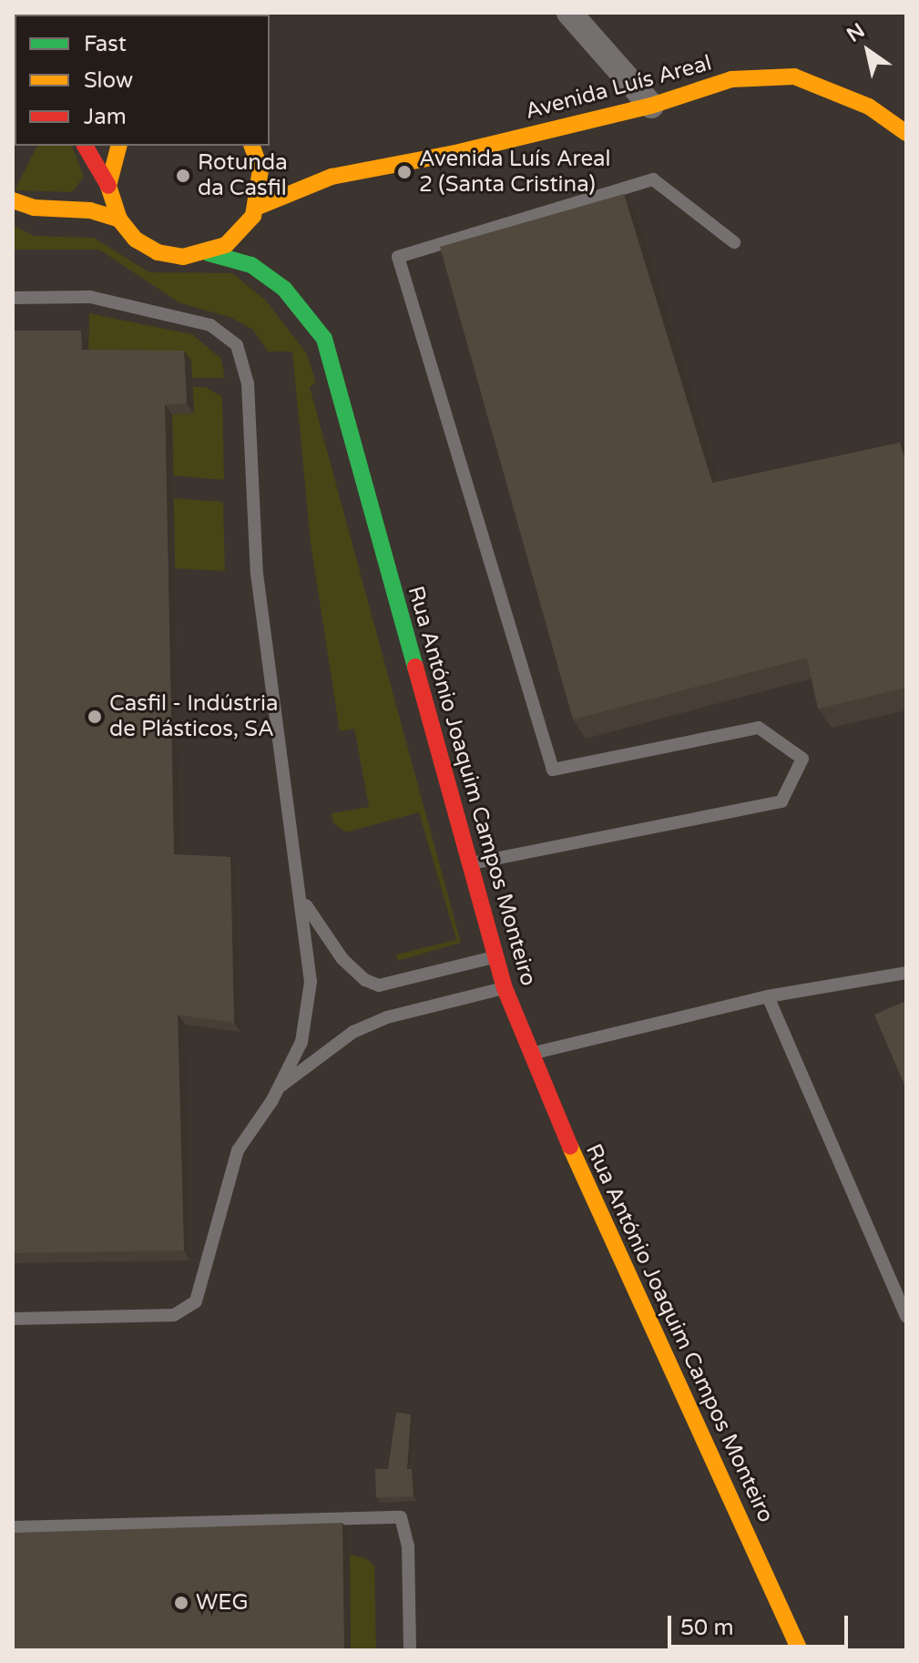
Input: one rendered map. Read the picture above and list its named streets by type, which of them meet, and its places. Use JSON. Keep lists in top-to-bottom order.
{
  "streets": {
    "street": ["Avenida Luís Areal", "Rua António Joaquim Campos Monteiro"]
  },
  "crossings": [
    ["Avenida Luís Areal", "Rua António Joaquim Campos Monteiro"]
  ],
  "places": [
    "Avenida Luís Areal 2 (Santa Cristina)",
    "Rotunda da Casfil",
    "Casfil - Indústria de Plásticos, SA",
    "WEG"
  ],
  "legend": ["Fast", "Slow", "Jam"],
  "scale_bar": "50 m",
  "north": "top left"
}
